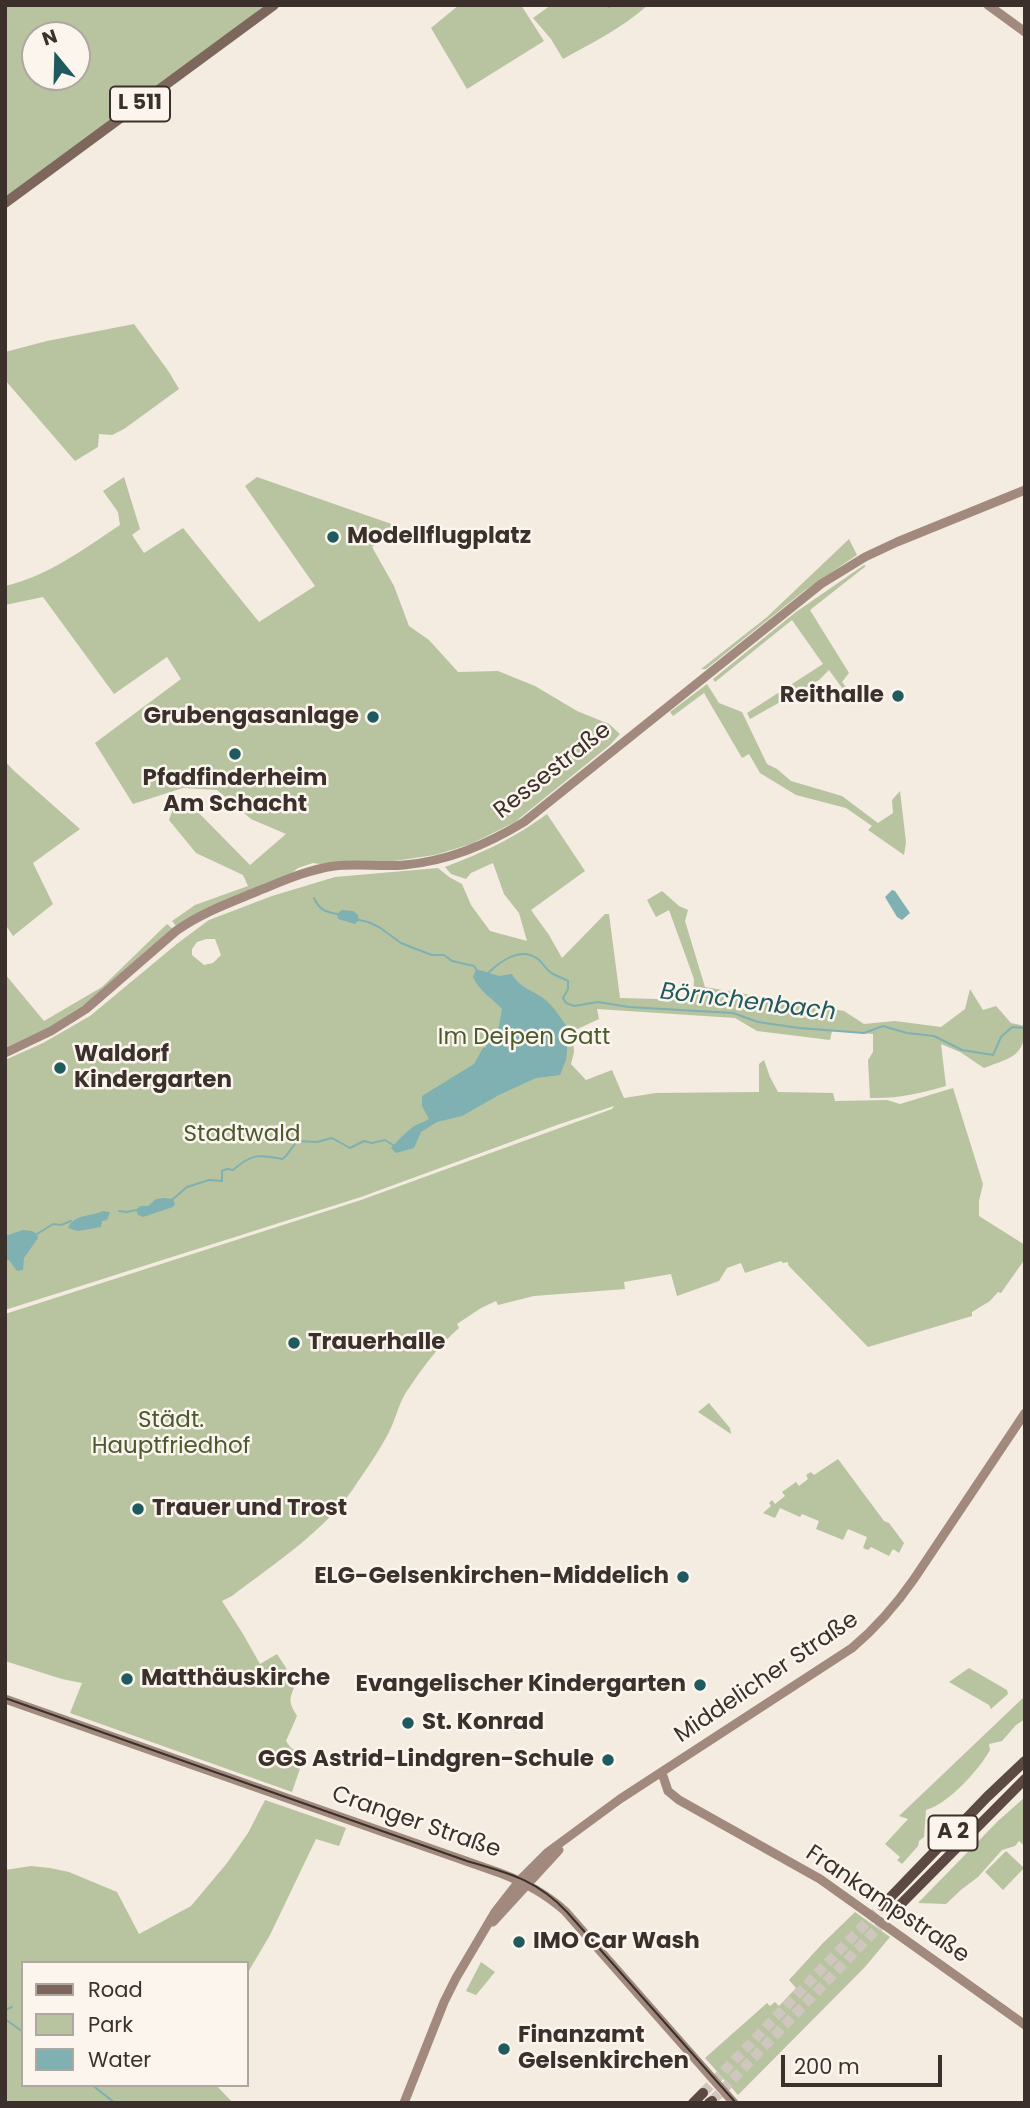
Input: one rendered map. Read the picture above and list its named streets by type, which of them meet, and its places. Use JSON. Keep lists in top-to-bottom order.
{
  "streets": {
    "highway": ["A 2"],
    "main road": [
      "L 511",
      "Ressestraße",
      "Middelicher Straße",
      "Cranger Straße",
      "Frankampstraße"
    ]
  },
  "crossings": [
    ["Middelicher Straße", "Cranger Straße"],
    ["Middelicher Straße", "Frankampstraße"]
  ],
  "water": ["Börnchenbach"],
  "parks": ["Im Deipen Gatt", "Stadtwald", "Städt. Hauptfriedhof"],
  "places": [
    "Modellflugplatz",
    "Reithalle",
    "Grubengasanlage",
    "Pfadfinderheim Am Schacht",
    "Waldorf Kindergarten",
    "Trauerhalle",
    "Trauer und Trost",
    "ELG-Gelsenkirchen-Middelich",
    "Matthäuskirche",
    "Evangelischer Kindergarten",
    "St. Konrad",
    "GGS Astrid-Lindgren-Schule",
    "IMO Car Wash",
    "Finanzamt Gelsenkirchen"
  ],
  "legend": ["Road", "Park", "Water"],
  "scale_bar": "200 m",
  "north": "top"
}
